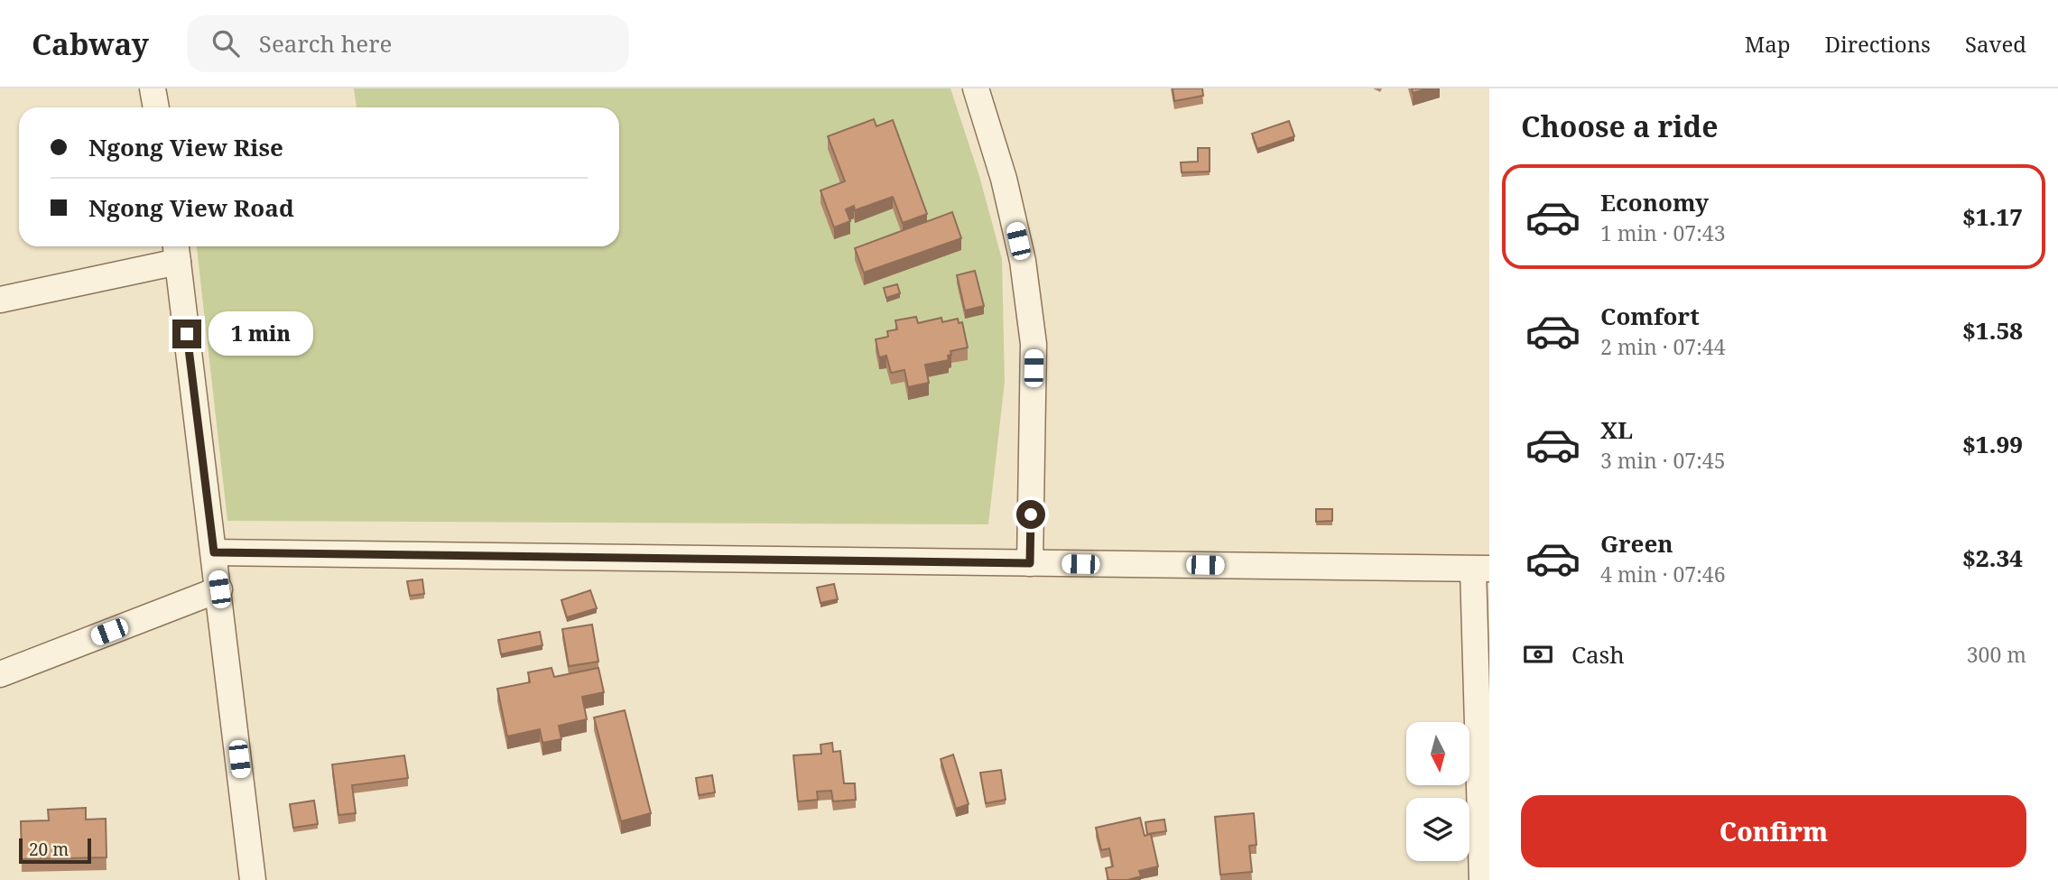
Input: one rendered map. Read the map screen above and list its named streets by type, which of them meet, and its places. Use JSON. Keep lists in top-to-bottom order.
{
  "scale_bar": "20 m",
  "north": "bottom",
  "page": {
    "header": "Cabway",
    "search": "Search here",
    "nav": ["Map", "Directions", "Saved"],
    "heading": "Choose a ride",
    "banner": ["Ngong View Rise", "Ngong View Road"],
    "list": [
      {
        "name": "Economy",
        "note": "1 min · 07:43",
        "value": "$1.17"
      },
      {
        "name": "Comfort",
        "note": "2 min · 07:44",
        "value": "$1.58"
      },
      {
        "name": "XL",
        "note": "3 min · 07:45",
        "value": "$1.99"
      },
      {
        "name": "Green",
        "note": "4 min · 07:46",
        "value": "$2.34"
      }
    ],
    "bubble": "1 min",
    "pay": ["Cash", "300 m"],
    "buttons": "Confirm",
    "scale": "20 m"
  }
}
